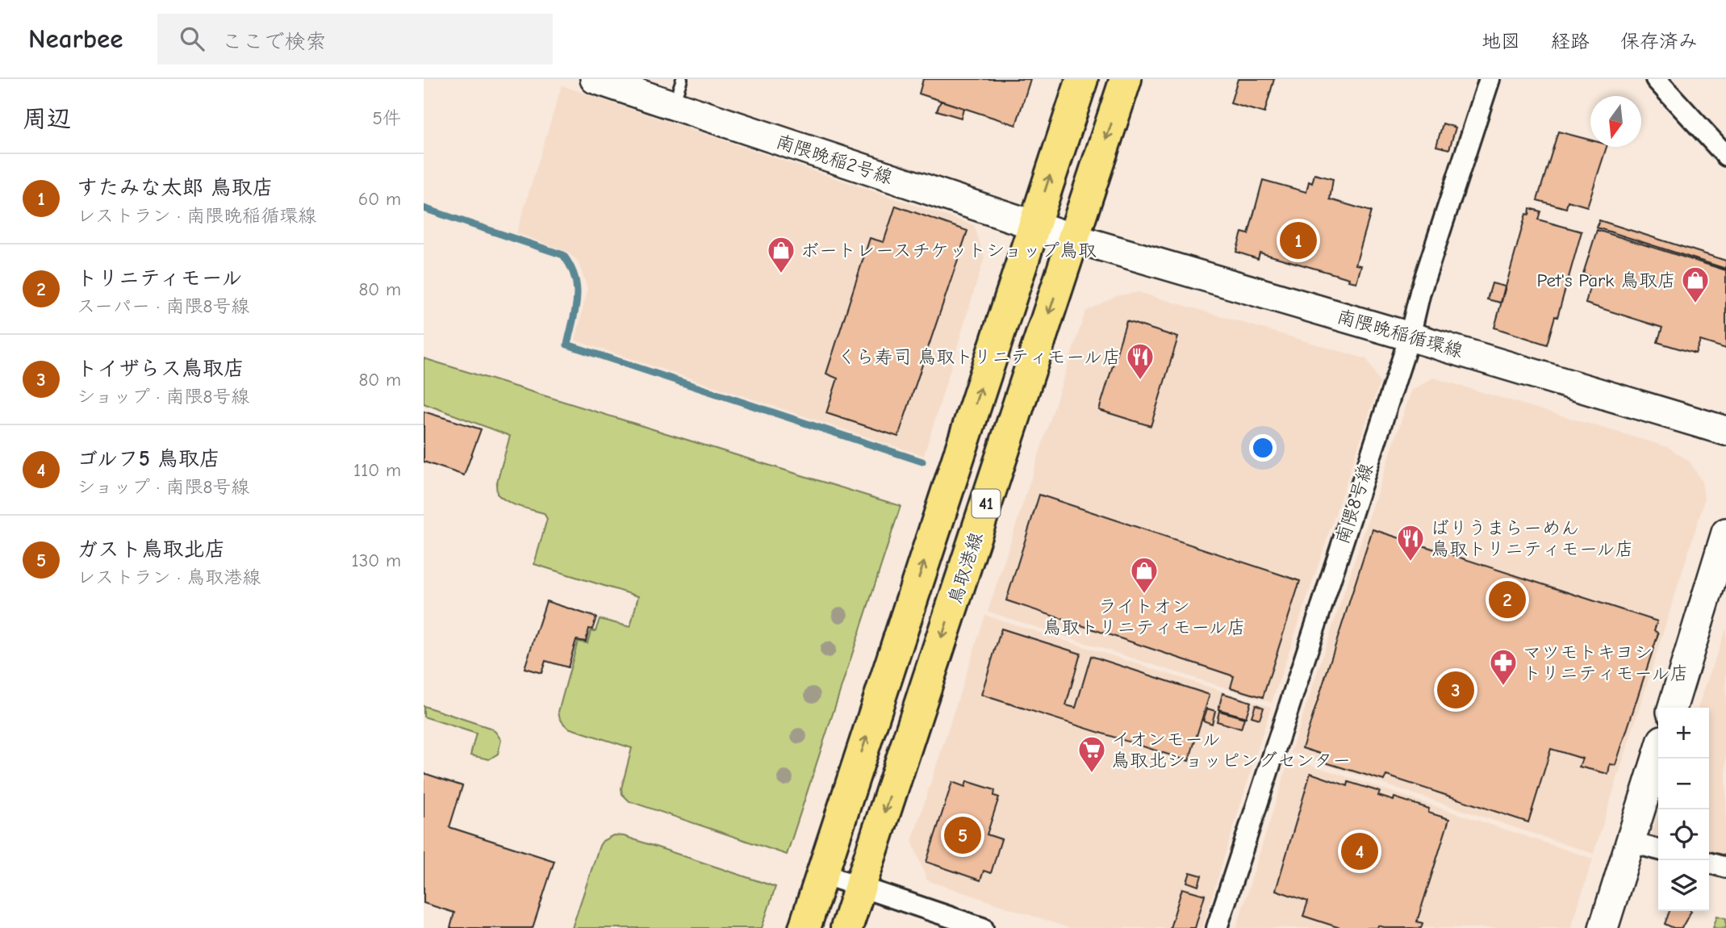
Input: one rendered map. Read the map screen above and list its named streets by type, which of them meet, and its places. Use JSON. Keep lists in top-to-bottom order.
{
  "streets": {
    "main road": ["41", "鳥取港線"],
    "street": ["南隈晩稲2号線", "南隈晩稲循環線", "南隈8号線"]
  },
  "crossings": [
    ["南隈晩稲2号線", "南隈晩稲循環線"],
    ["南隈晩稲2号線", "41"],
    ["南隈晩稲2号線", "鳥取港線"],
    ["南隈晩稲循環線", "南隈8号線"],
    ["南隈晩稲循環線", "鳥取港線"]
  ],
  "places": {
    "shop": ["ボートレースチケットショップ鳥取", "Pet's Park 鳥取店", "ライトオン 鳥取トリニティモール店"],
    "restaurant": ["くら寿司 鳥取トリニティモール店", "ばりうまらーめん 鳥取トリニティモール店"],
    "pharmacy": ["マツモトキヨシ トリニティモール店"],
    "supermarket": ["イオンモール 鳥取北ショッピングセンター"]
  },
  "north": "bottom",
  "page": {
    "header": "Nearbee",
    "search": "ここで検索",
    "nav": ["地図", "経路", "保存済み"],
    "heading": ["周辺", "5件"],
    "list": [
      {
        "mark": "1",
        "name": "すたみな太郎 鳥取店",
        "note": "レストラン · 南隈晩稲循環線",
        "value": "60 m"
      },
      {
        "mark": "2",
        "name": "トリニティモール",
        "note": "スーパー · 南隈8号線",
        "value": "80 m"
      },
      {
        "mark": "3",
        "name": "トイザらス鳥取店",
        "note": "ショップ · 南隈8号線",
        "value": "80 m"
      },
      {
        "mark": "4",
        "name": "ゴルフ5 鳥取店",
        "note": "ショップ · 南隈8号線",
        "value": "110 m"
      },
      {
        "mark": "5",
        "name": "ガスト鳥取北店",
        "note": "レストラン · 鳥取港線",
        "value": "130 m"
      }
    ],
    "pins": [
      "1",
      "2",
      "3",
      "5",
      "4"
    ],
    "map_buttons": ["+", "−"]
  }
}
